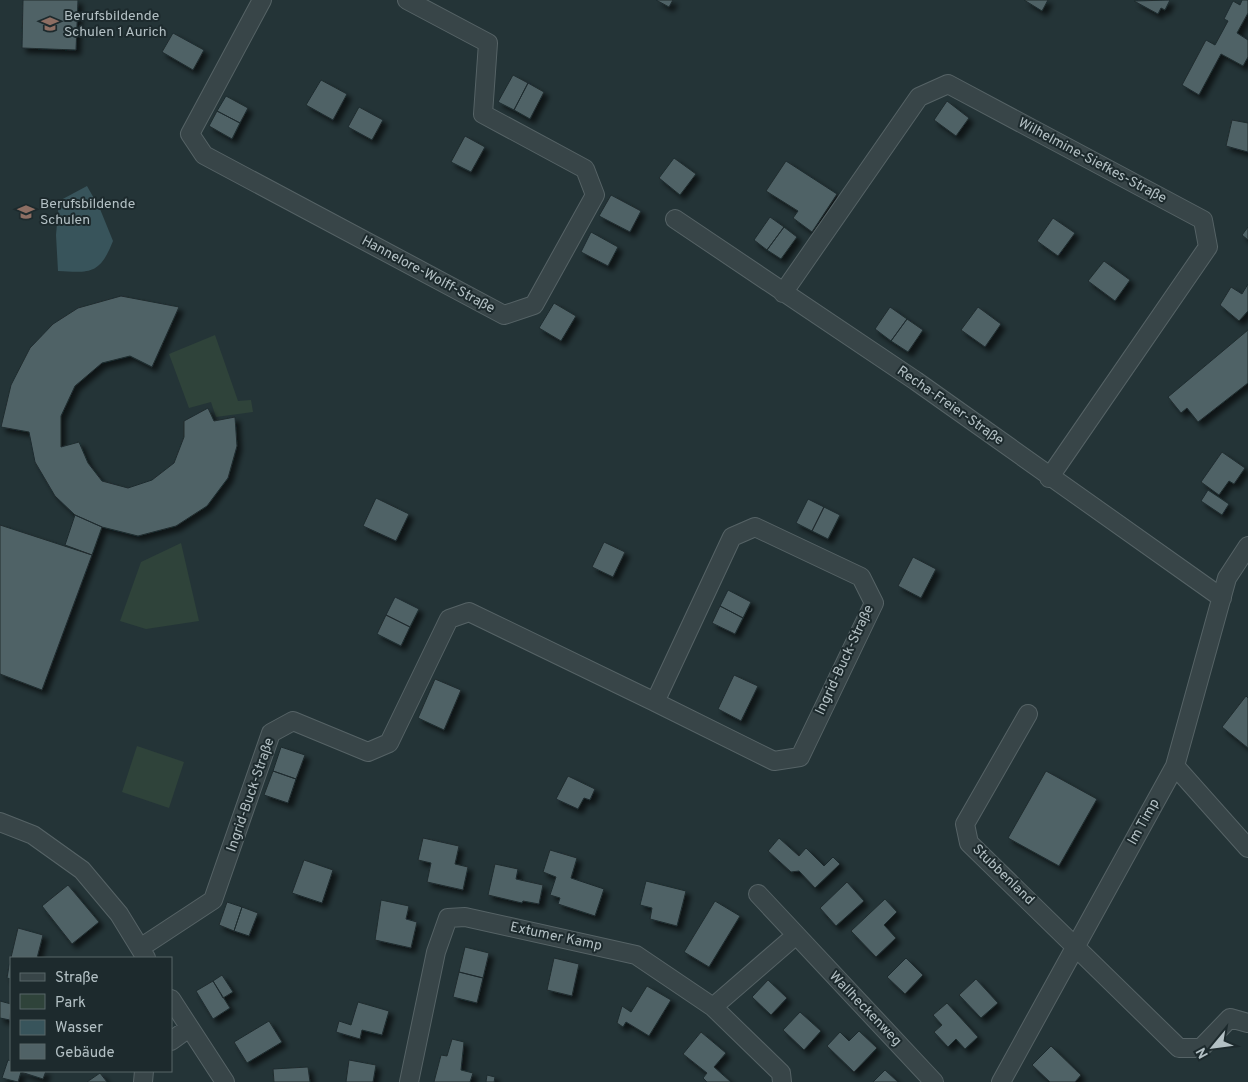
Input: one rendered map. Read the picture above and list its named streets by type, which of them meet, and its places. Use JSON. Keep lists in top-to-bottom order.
{
  "streets": {
    "street": [
      "Wilhelmine-Siefkes-Straße",
      "Hannelore-Wolff-Straße",
      "Recha-Freier-Straße",
      "Ingrid-Buck-Straße",
      "Im Timp",
      "Stubbenland",
      "Extumer Kamp",
      "Wallheckenweg"
    ]
  },
  "crossings": [
    ["Wilhelmine-Siefkes-Straße", "Recha-Freier-Straße"],
    ["Recha-Freier-Straße", "Im Timp"],
    ["Im Timp", "Stubbenland"]
  ],
  "places": {
    "school or university": ["Berufsbildende Schulen 1 Aurich", "Berufsbildende Schulen"]
  },
  "legend": [
    "Straße",
    "Park",
    "Wasser",
    "Gebäude"
  ],
  "north": "bottom left"
}
